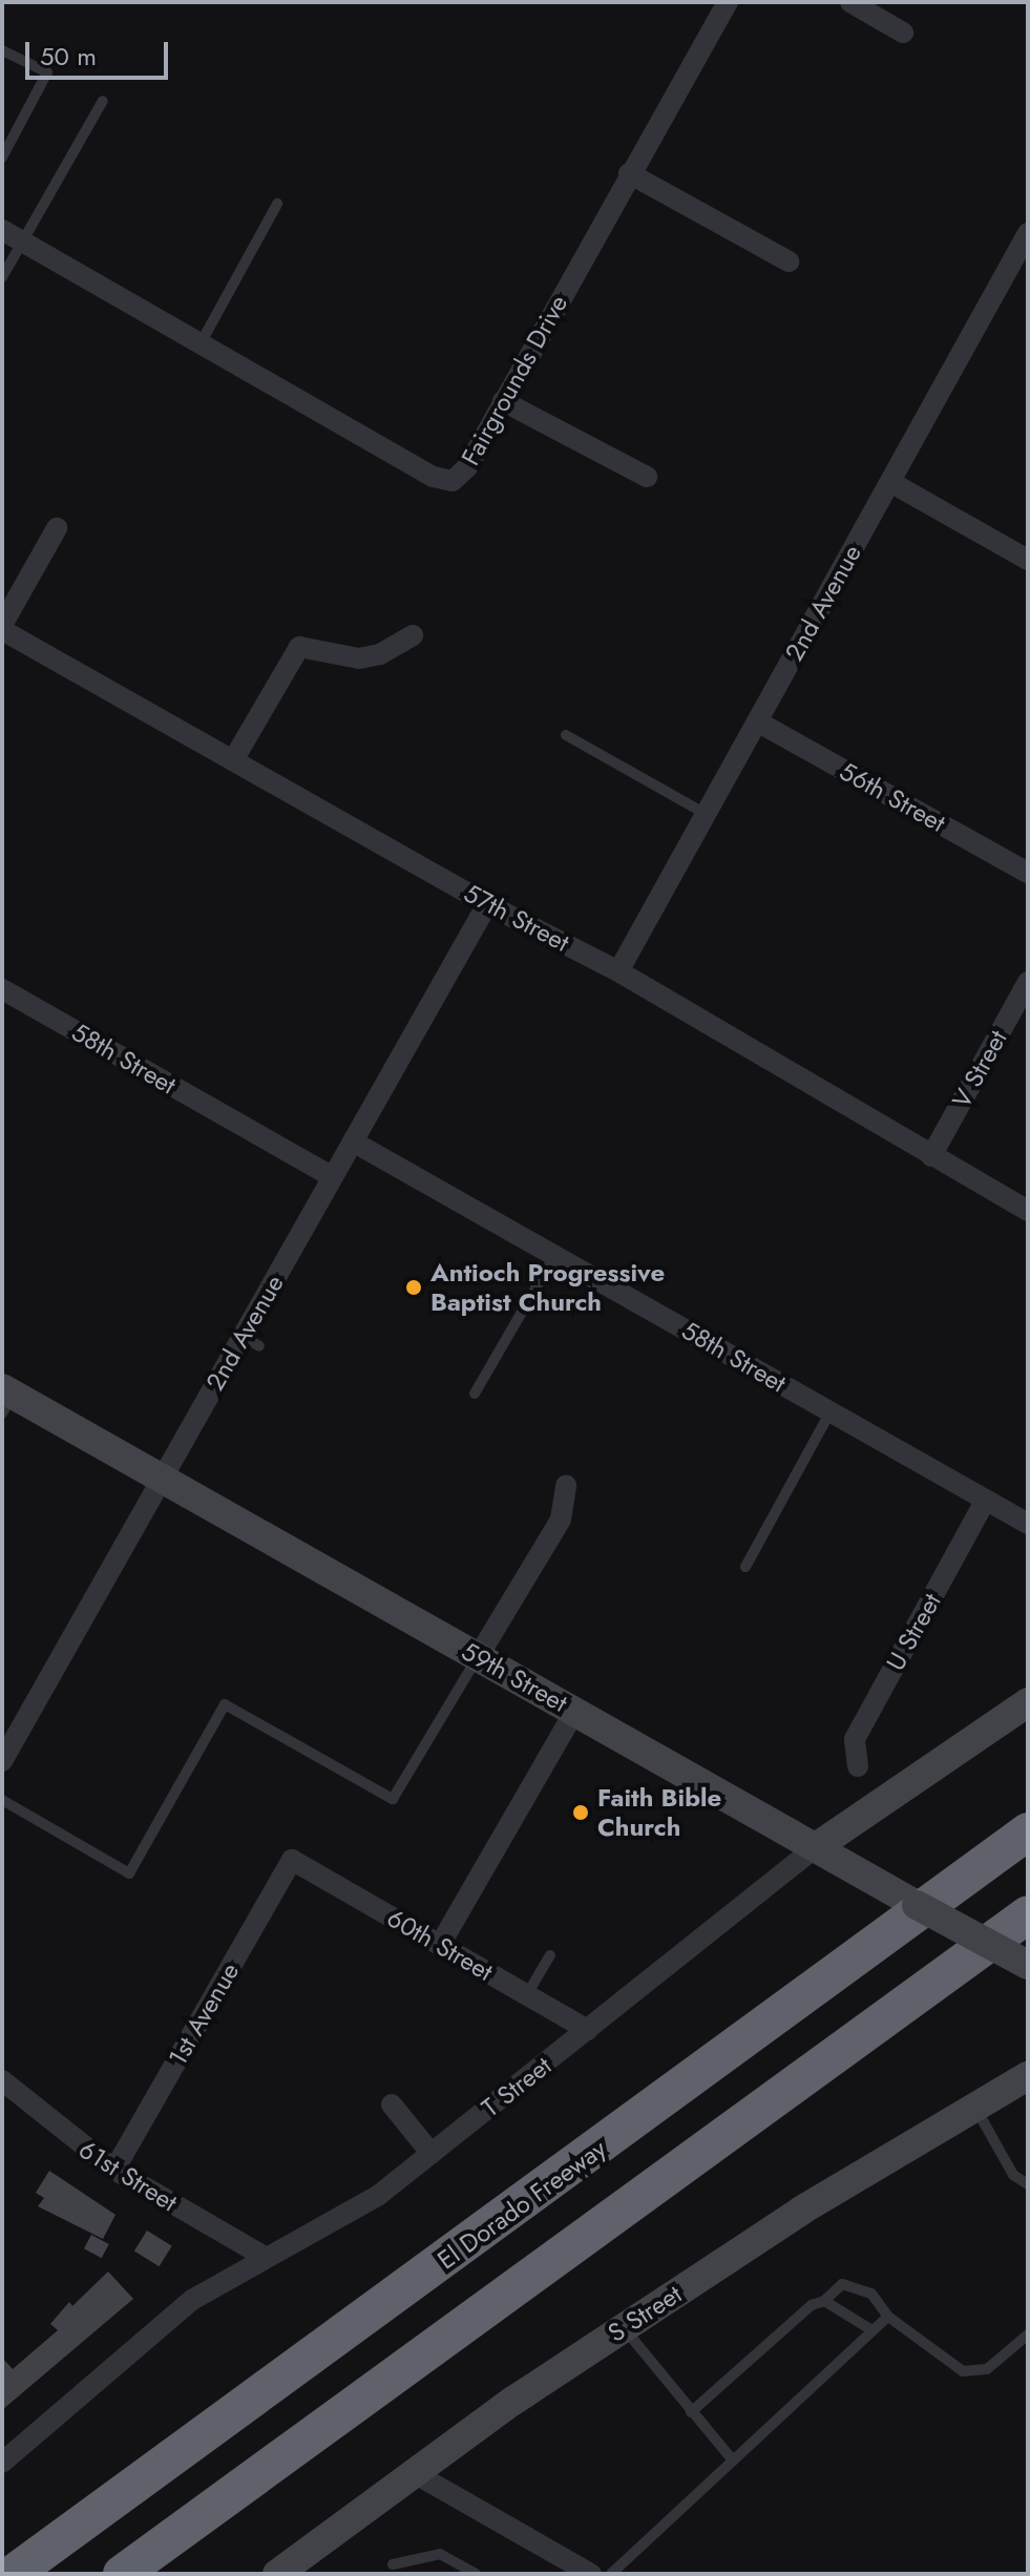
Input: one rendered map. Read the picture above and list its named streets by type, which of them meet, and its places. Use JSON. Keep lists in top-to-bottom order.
{
  "streets": {
    "highway": ["El Dorado Freeway"],
    "street": [
      "Fairgrounds Drive",
      "2nd Avenue",
      "56th Street",
      "57th Street",
      "58th Street",
      "V Street",
      "U Street",
      "59th Street",
      "60th Street",
      "1st Avenue",
      "T Street",
      "61st Street",
      "S Street"
    ]
  },
  "crossings": [
    ["2nd Avenue", "56th Street"],
    ["2nd Avenue", "57th Street"],
    ["2nd Avenue", "58th Street"],
    ["2nd Avenue", "59th Street"],
    ["57th Street", "V Street"],
    ["58th Street", "U Street"],
    ["59th Street", "T Street"],
    ["60th Street", "1st Avenue"],
    ["60th Street", "T Street"],
    ["1st Avenue", "61st Street"],
    ["T Street", "61st Street"]
  ],
  "places": ["Antioch Progressive Baptist Church", "Faith Bible Church"],
  "scale_bar": "50 m"
}
